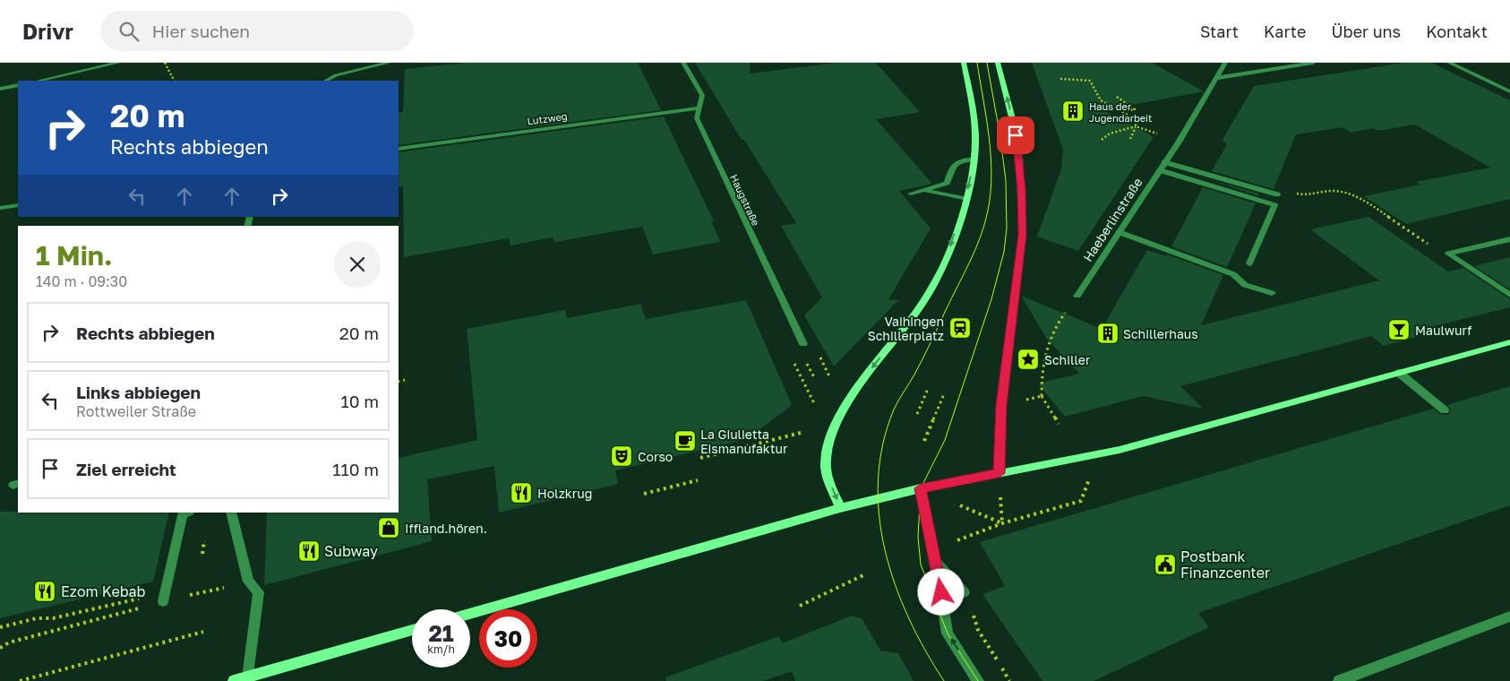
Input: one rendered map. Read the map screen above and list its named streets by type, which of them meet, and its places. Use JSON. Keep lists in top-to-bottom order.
{
  "streets": {
    "street": ["Lutzweg", "Haugstraße", "Haeberlinstraße"]
  },
  "crossings": [
    ["Lutzweg", "Haugstraße"]
  ],
  "places": {
    "building": ["Haus der Jugendarbeit", "Schillerhaus"],
    "station": ["Vaihingen Schillerplatz"],
    "bar": ["Maulwurf"],
    "place": ["Schiller"],
    "cafe": ["La Giulietta Eismanufaktur"],
    "theatre": ["Corso"],
    "restaurant": ["Holzkrug", "Subway", "Ezom Kebab"],
    "shop": ["Iffland.hören."],
    "public building": ["Postbank Finanzcenter"]
  },
  "page": {
    "header": "Drivr",
    "search": "Hier suchen",
    "nav": [
      "Start",
      "Karte",
      "Über uns",
      "Kontakt"
    ],
    "turn": ["20 m", "Rechts abbiegen"],
    "heading": ["1 Min.", "140 m · 09:30"],
    "list": [
      {
        "name": "Rechts abbiegen",
        "value": "20 m"
      },
      {
        "name": "Links abbiegen",
        "note": "Rottweiler Straße",
        "value": "10 m"
      },
      {
        "name": "Ziel erreicht",
        "value": "110 m"
      }
    ],
    "speed": "21 km/h",
    "limit": "30"
  }
}
